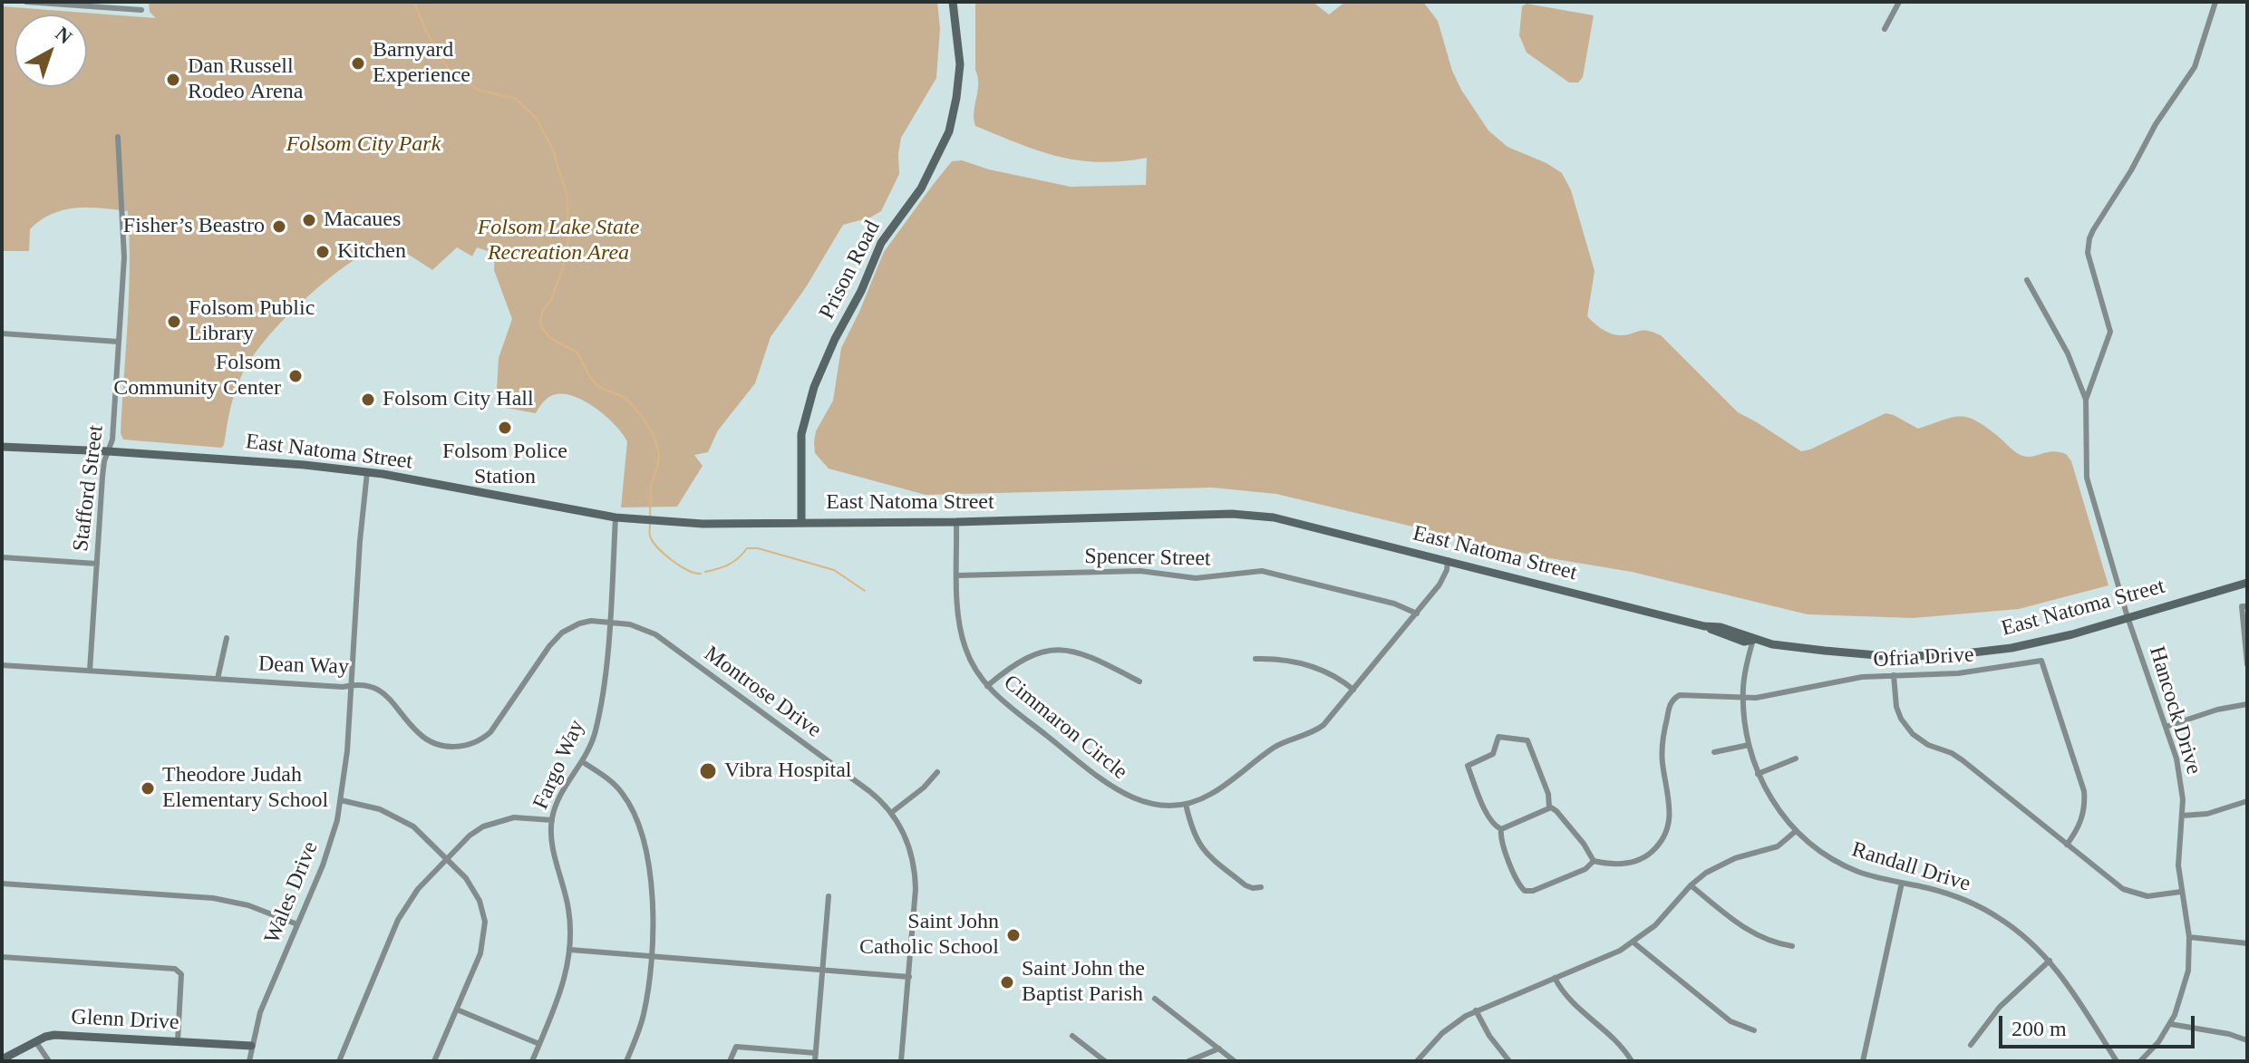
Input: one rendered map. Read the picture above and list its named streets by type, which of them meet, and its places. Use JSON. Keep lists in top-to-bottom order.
{
  "streets": {
    "main road": ["Prison Road", "East Natoma Street", "Glenn Drive"],
    "street": [
      "Stafford Street",
      "Spencer Street",
      "Ofria Drive",
      "Dean Way",
      "Montrose Drive",
      "Hancock Drive",
      "Cimmaron Circle",
      "Fargo Way",
      "Randall Drive",
      "Wales Drive"
    ]
  },
  "crossings": [
    ["Prison Road", "East Natoma Street"],
    ["East Natoma Street", "Stafford Street"],
    ["East Natoma Street", "Hancock Drive"],
    ["East Natoma Street", "Cimmaron Circle"],
    ["East Natoma Street", "Fargo Way"],
    ["East Natoma Street", "Randall Drive"],
    ["East Natoma Street", "Wales Drive"],
    ["Stafford Street", "Dean Way"],
    ["Spencer Street", "Cimmaron Circle"],
    ["Ofria Drive", "Randall Drive"],
    ["Dean Way", "Montrose Drive"],
    ["Dean Way", "Fargo Way"],
    ["Dean Way", "Wales Drive"],
    ["Montrose Drive", "Fargo Way"],
    ["Wales Drive", "Glenn Drive"]
  ],
  "parks": ["Folsom City Park", "Folsom Lake State Recreation Area"],
  "places": [
    "Barnyard Experience",
    "Dan Russell Rodeo Arena",
    "Macaues",
    "Fisher’s Beastro",
    "Kitchen",
    "Folsom Public Library",
    "Folsom Community Center",
    "Folsom City Hall",
    "Folsom Police Station",
    "Vibra Hospital",
    "Theodore Judah Elementary School",
    "Saint John Catholic School",
    "Saint John the Baptist Parish"
  ],
  "scale_bar": "200 m",
  "north": "top right"
}
